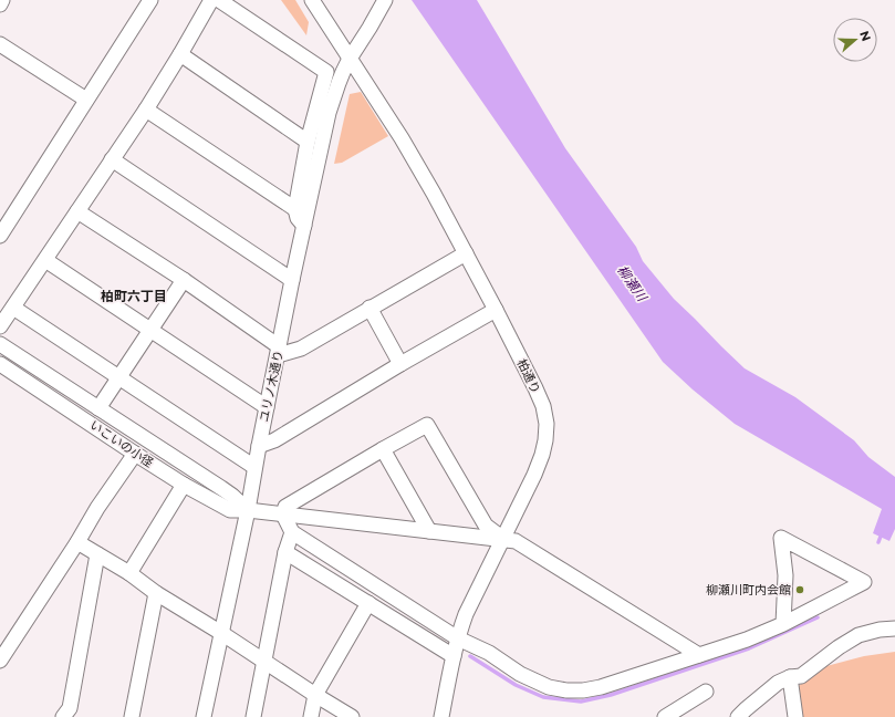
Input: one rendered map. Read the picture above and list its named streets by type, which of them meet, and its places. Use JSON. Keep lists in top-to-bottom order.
{
  "streets": {
    "street": ["柏通り", "ユリノ木通り", "いこいの小径"]
  },
  "crossings": [
    ["柏通り", "ユリノ木通り"],
    ["柏通り", "いこいの小径"],
    ["ユリノ木通り", "いこいの小径"]
  ],
  "districts": ["柏町六丁目"],
  "water": ["柳瀬川"],
  "places": ["柳瀬川町内会館"],
  "north": "right"
}
